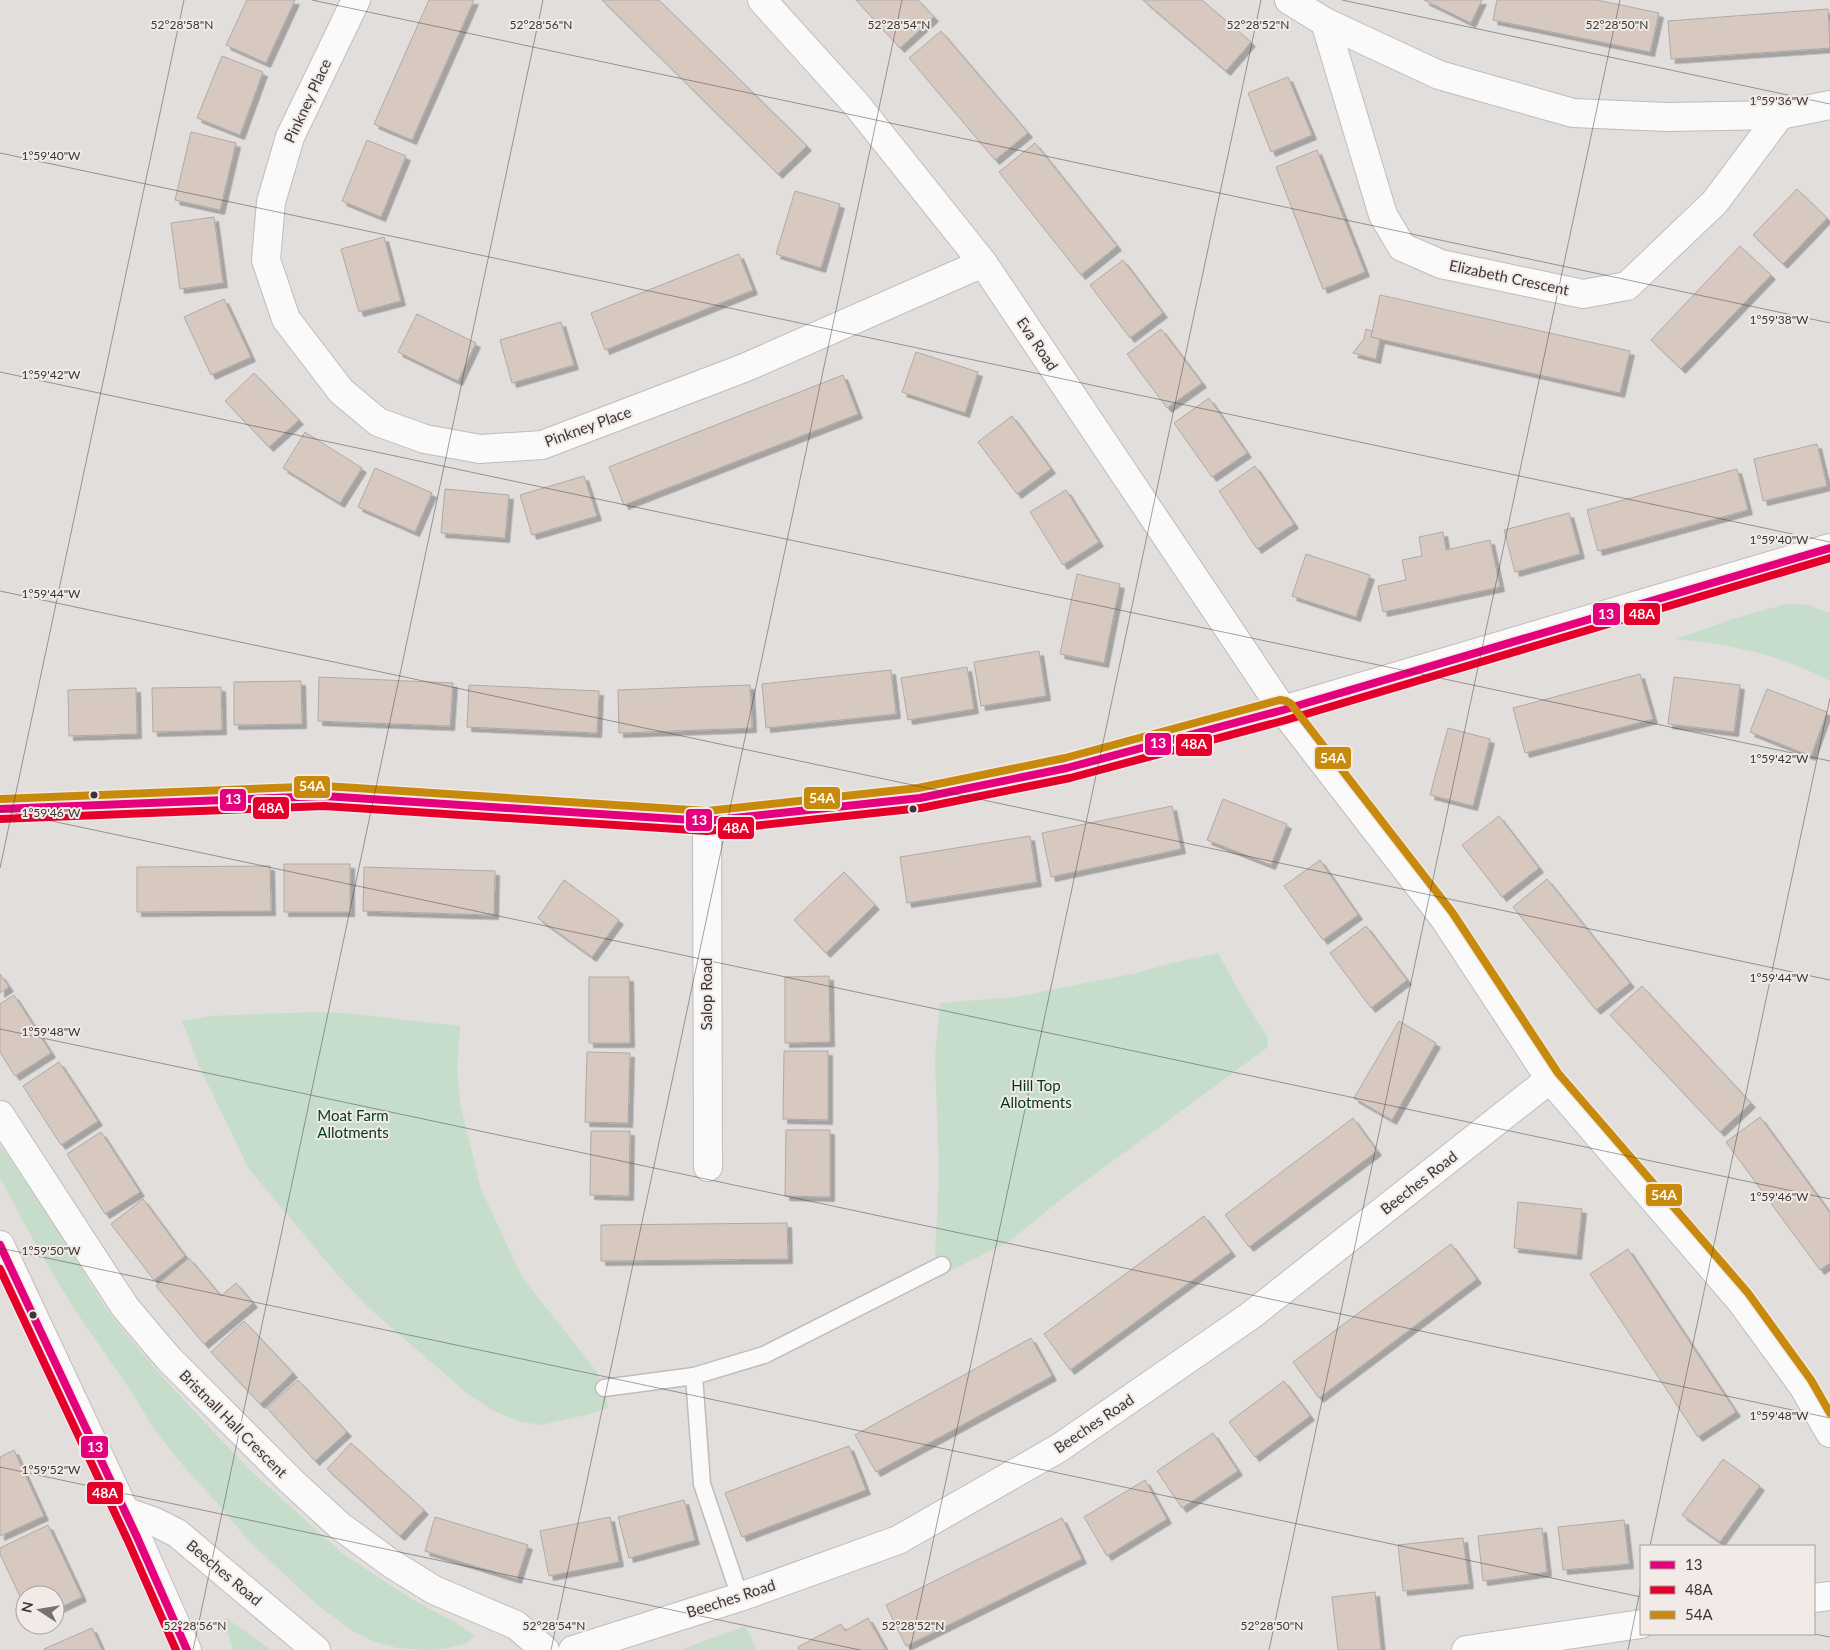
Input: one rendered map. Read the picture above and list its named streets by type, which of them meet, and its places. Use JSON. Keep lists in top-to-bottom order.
{
  "streets": {
    "street": [
      "Pinkney Place",
      "Elizabeth Crescent",
      "Eva Road",
      "Salop Road",
      "Beeches Road",
      "Bristnall Hall Crescent"
    ]
  },
  "crossings": [
    ["Pinkney Place", "Eva Road"],
    ["Eva Road", "Beeches Road"]
  ],
  "parks": ["Hill Top Allotments", "Moat Farm Allotments"],
  "lines": ["transit line 13", "transit line 48A", "transit line 54A"],
  "legend": ["13", "48A", "54A"],
  "north": "left",
  "coordinates": [
    "52°28'58\"N",
    "52°28'56\"N",
    "52°28'54\"N",
    "52°28'52\"N",
    "52°28'50\"N",
    "1°59'36\"W",
    "1°59'40\"W",
    "1°59'38\"W",
    "1°59'42\"W",
    "1°59'44\"W",
    "1°59'46\"W",
    "1°59'48\"W",
    "1°59'50\"W",
    "1°59'52\"W"
  ]
}
